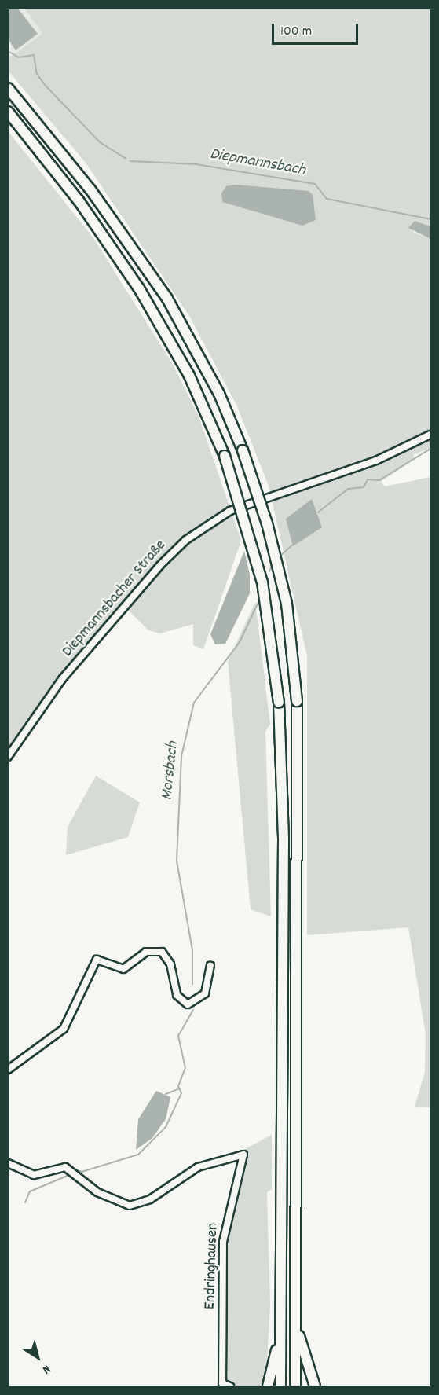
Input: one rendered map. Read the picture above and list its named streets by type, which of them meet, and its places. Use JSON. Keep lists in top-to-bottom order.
{
  "streets": {
    "street": ["Diepmannsbacher Straße", "Endringhausen"]
  },
  "water": ["Diepmannsbach", "Morsbach"],
  "scale_bar": "100 m",
  "north": "bottom right"
}
